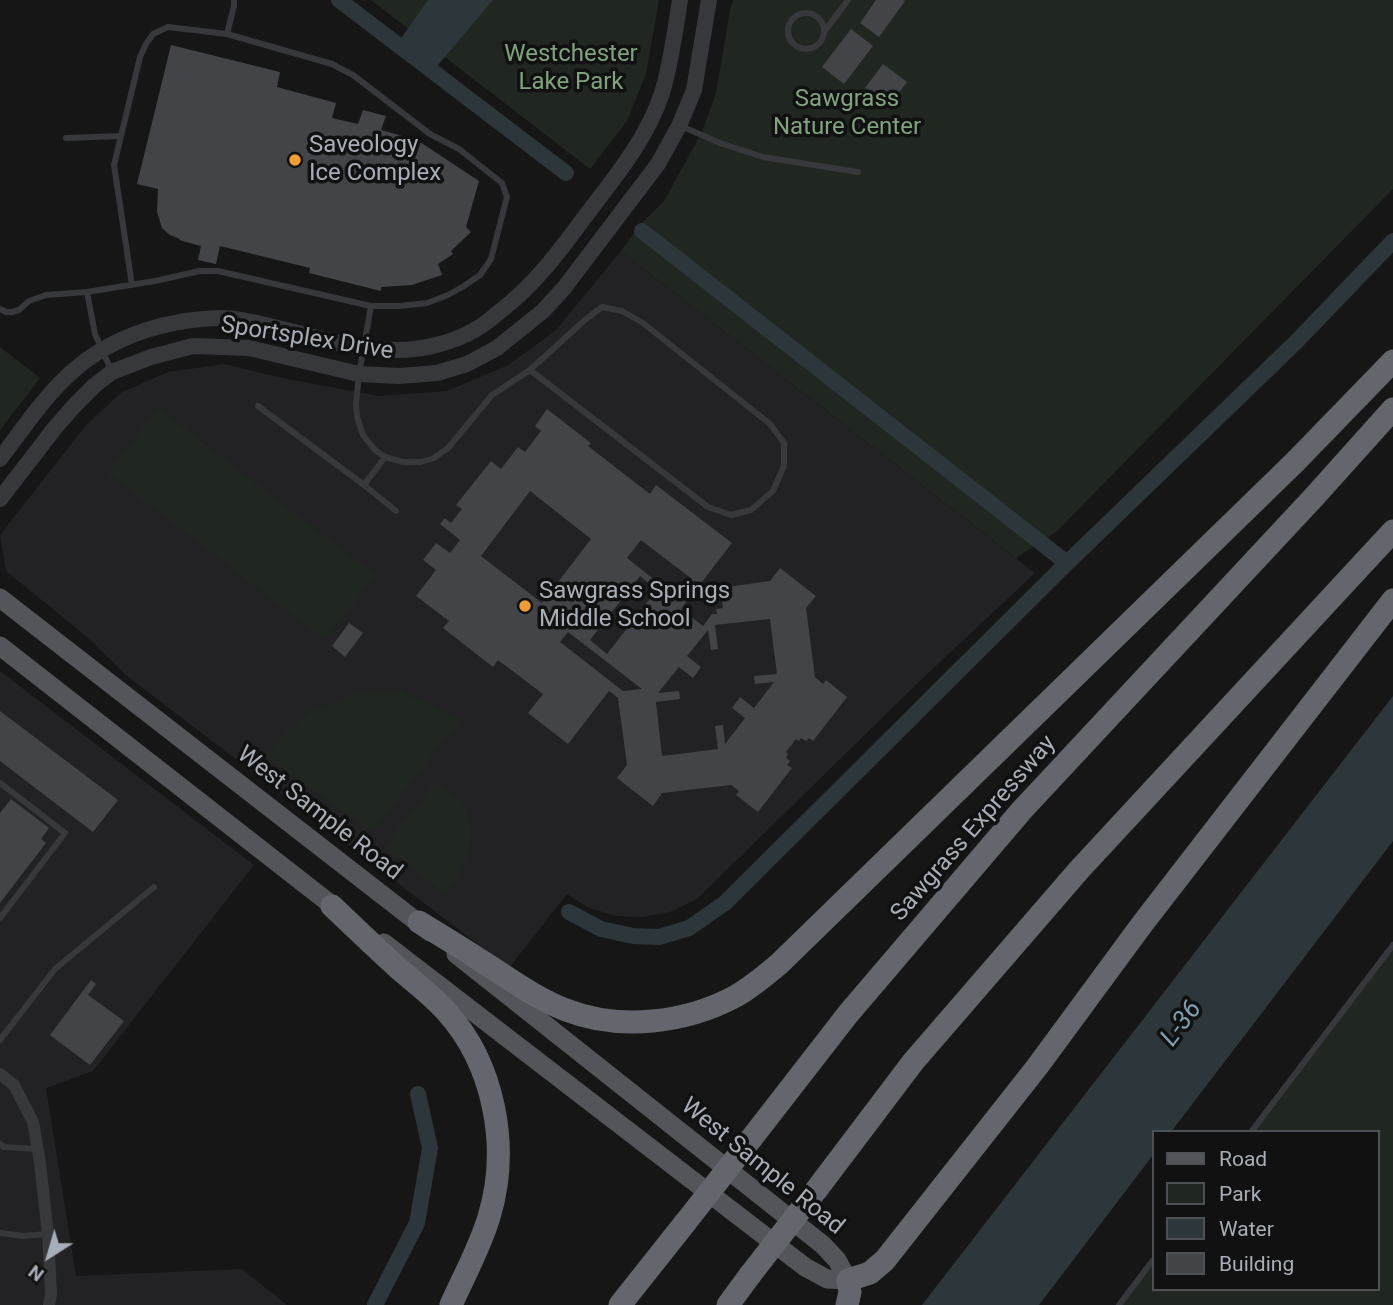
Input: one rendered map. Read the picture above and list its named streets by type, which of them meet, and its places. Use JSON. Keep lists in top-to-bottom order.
{
  "streets": {
    "highway": ["Sawgrass Expressway"],
    "main road": ["West Sample Road"],
    "street": ["Sportsplex Drive"]
  },
  "water": ["L-36"],
  "parks": ["Westchester Lake Park", "Sawgrass Nature Center"],
  "places": ["Saveology Ice Complex", "Sawgrass Springs Middle School"],
  "legend": [
    "Road",
    "Park",
    "Water",
    "Building"
  ],
  "north": "bottom left"
}
